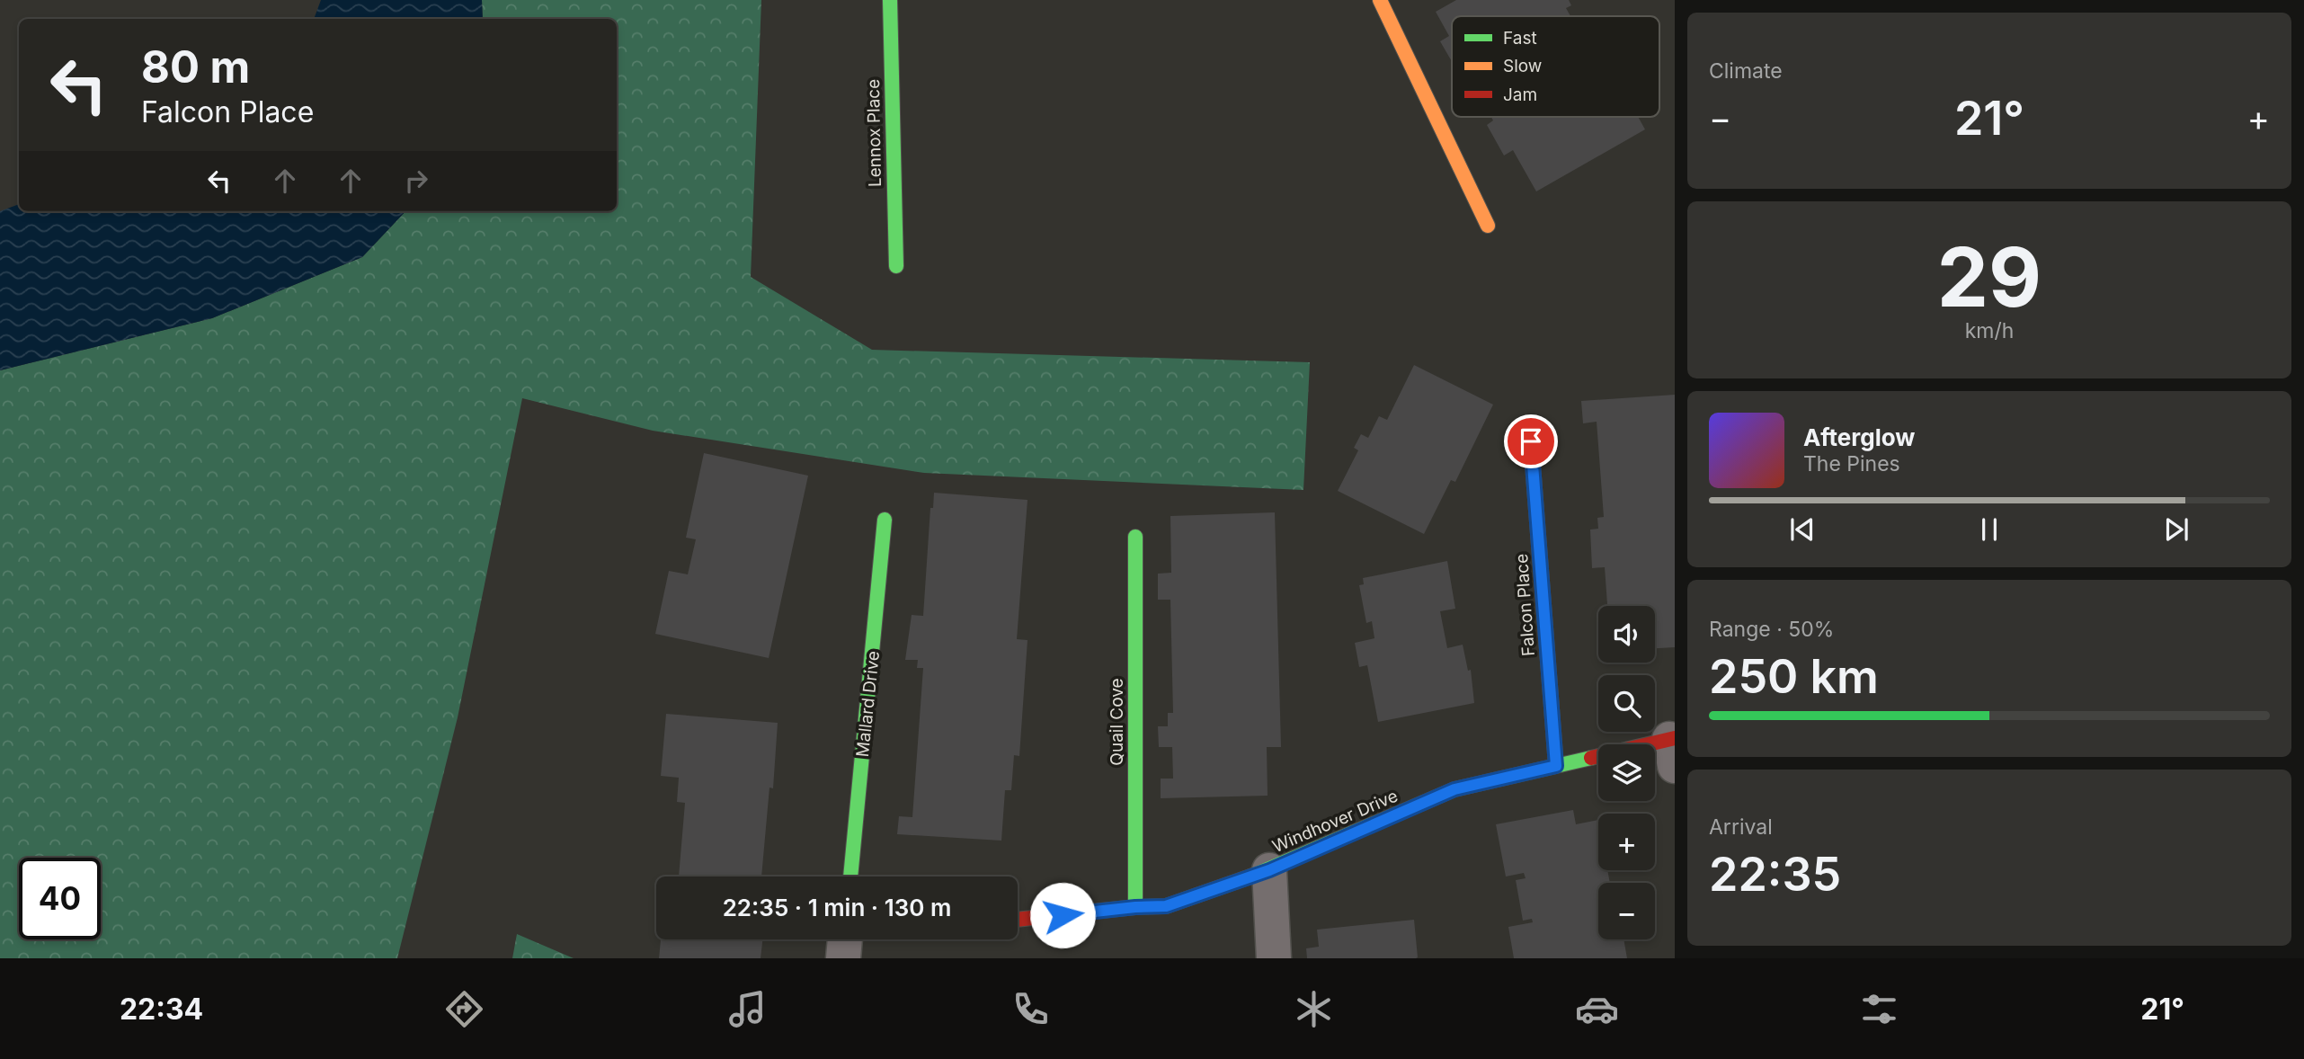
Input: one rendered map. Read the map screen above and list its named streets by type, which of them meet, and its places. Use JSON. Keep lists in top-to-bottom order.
{
  "streets": {
    "street": [
      "Lennox Place",
      "Falcon Place",
      "Mallard Drive",
      "Quail Cove",
      "Windhover Drive"
    ]
  },
  "crossings": [
    ["Falcon Place", "Windhover Drive"],
    ["Quail Cove", "Windhover Drive"]
  ],
  "legend": ["Fast", "Slow", "Jam"],
  "page": {
    "tile": [
      "Climate",
      ["29", "km/h"],
      ["Range · 50%", "250 km"],
      ["Arrival", "22:35"]
    ],
    "turn": ["80 m", "Falcon Place"],
    "heat": ["−", "21°", "+"],
    "song": ["Afterglow", "The Pines"],
    "map_buttons": ["+", "−"],
    "limit": "40",
    "trip": "22:35 · 1 min · 130 m",
    "tabs": ["22:34", "21°"]
  }
}
